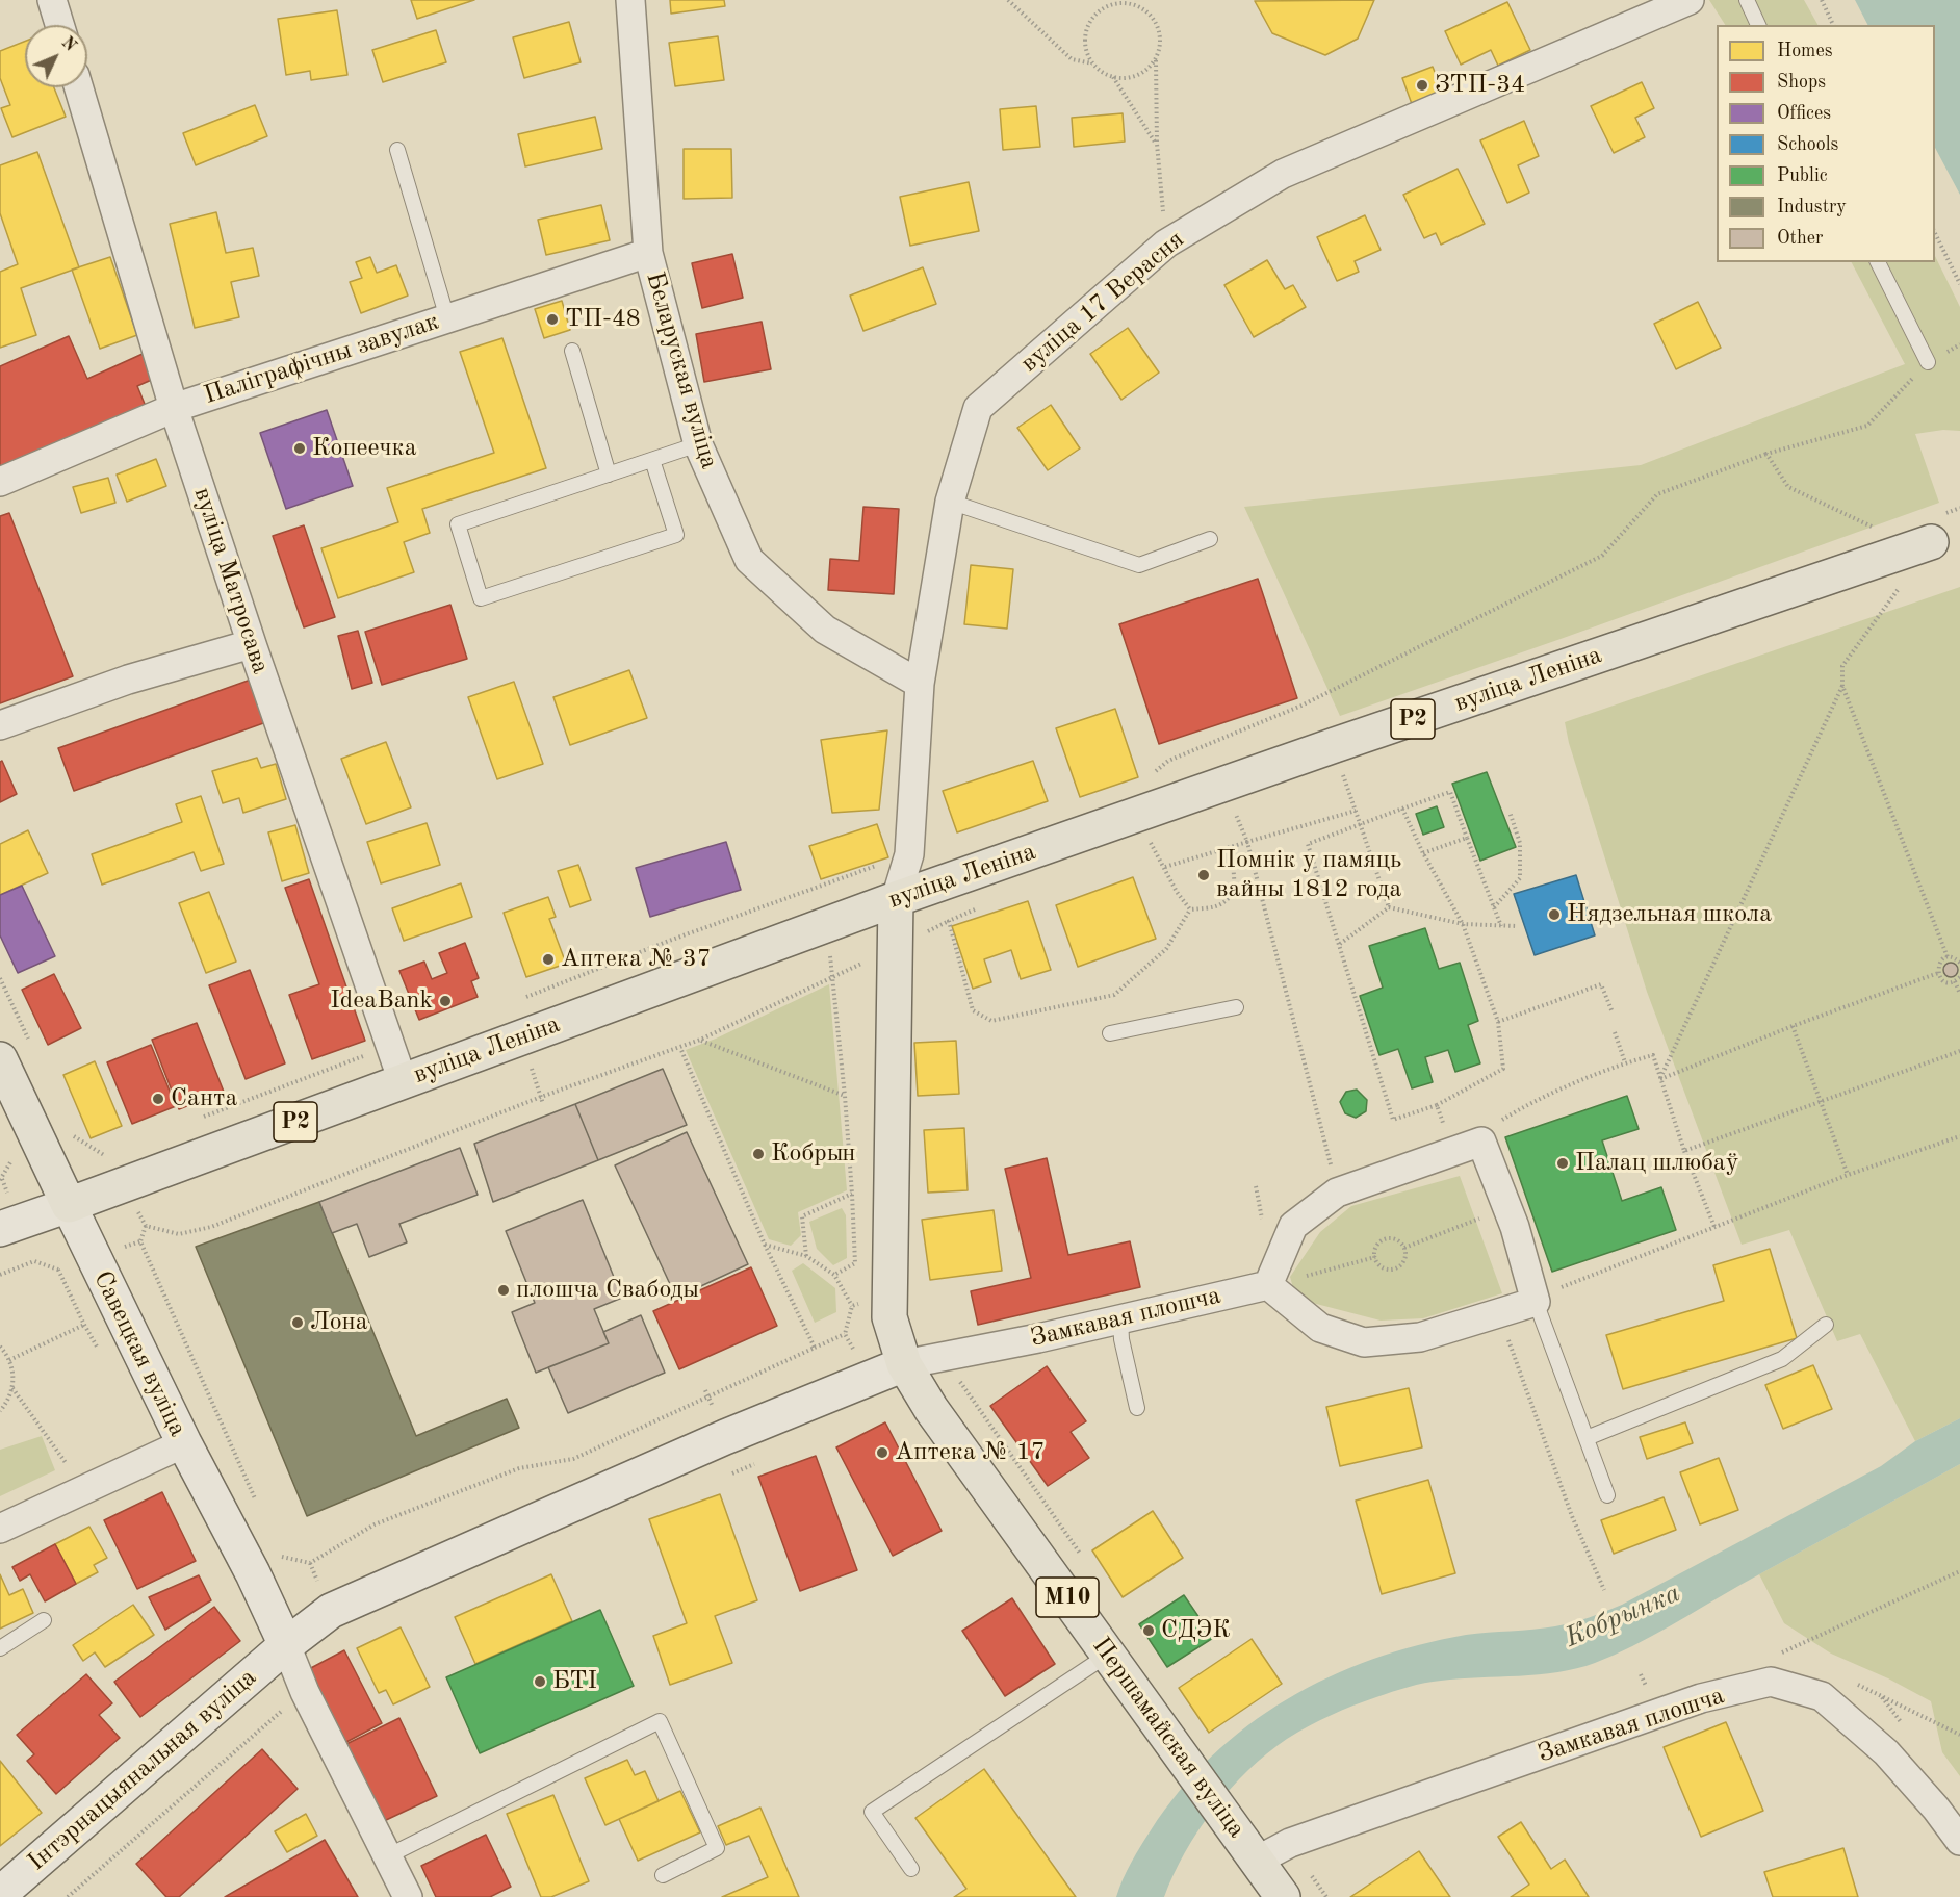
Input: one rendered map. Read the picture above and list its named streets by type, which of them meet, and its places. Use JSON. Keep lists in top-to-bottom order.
{
  "streets": {
    "main road": [
      "вуліца Леніна",
      "Р2",
      "Савецкая вуліца",
      "М10",
      "Першамайская вуліца",
      "Інтэрнацыянальная вуліца"
    ],
    "street": [
      "вуліца 17 Верасня",
      "Паліграфічны завулак",
      "Беларуская вуліца",
      "вуліца Матросава",
      "Замкавая плошча"
    ]
  },
  "crossings": [
    ["вуліца 17 Верасня", "Беларуская вуліца"],
    ["вуліца 17 Верасня", "вуліца Леніна"],
    ["вуліца 17 Верасня", "М10"],
    ["Паліграфічны завулак", "Беларуская вуліца"],
    ["Паліграфічны завулак", "вуліца Матросава"],
    ["вуліца Матросава", "вуліца Леніна"],
    ["вуліца Леніна", "Савецкая вуліца"],
    ["вуліца Леніна", "М10"],
    ["Замкавая плошча", "М10"],
    ["Замкавая плошча", "Першамайская вуліца"],
    ["Савецкая вуліца", "Інтэрнацыянальная вуліца"],
    ["М10", "Першамайская вуліца"]
  ],
  "water": ["Кобрынка"],
  "places": [
    "ЗТП-34",
    "ТП-48",
    "Копеечка",
    "Помнік у памяць вайны 1812 года",
    "Нядзельная школа",
    "Аптека № 37",
    "IdeaBank",
    "Санта",
    "Кобрын",
    "Палац шлюбаў",
    "плошча Свабоды",
    "Лона",
    "Аптека № 17",
    "СДЭК",
    "БТІ"
  ],
  "legend": [
    "Homes",
    "Shops",
    "Offices",
    "Schools",
    "Public",
    "Industry",
    "Other"
  ],
  "north": "top right"
}
